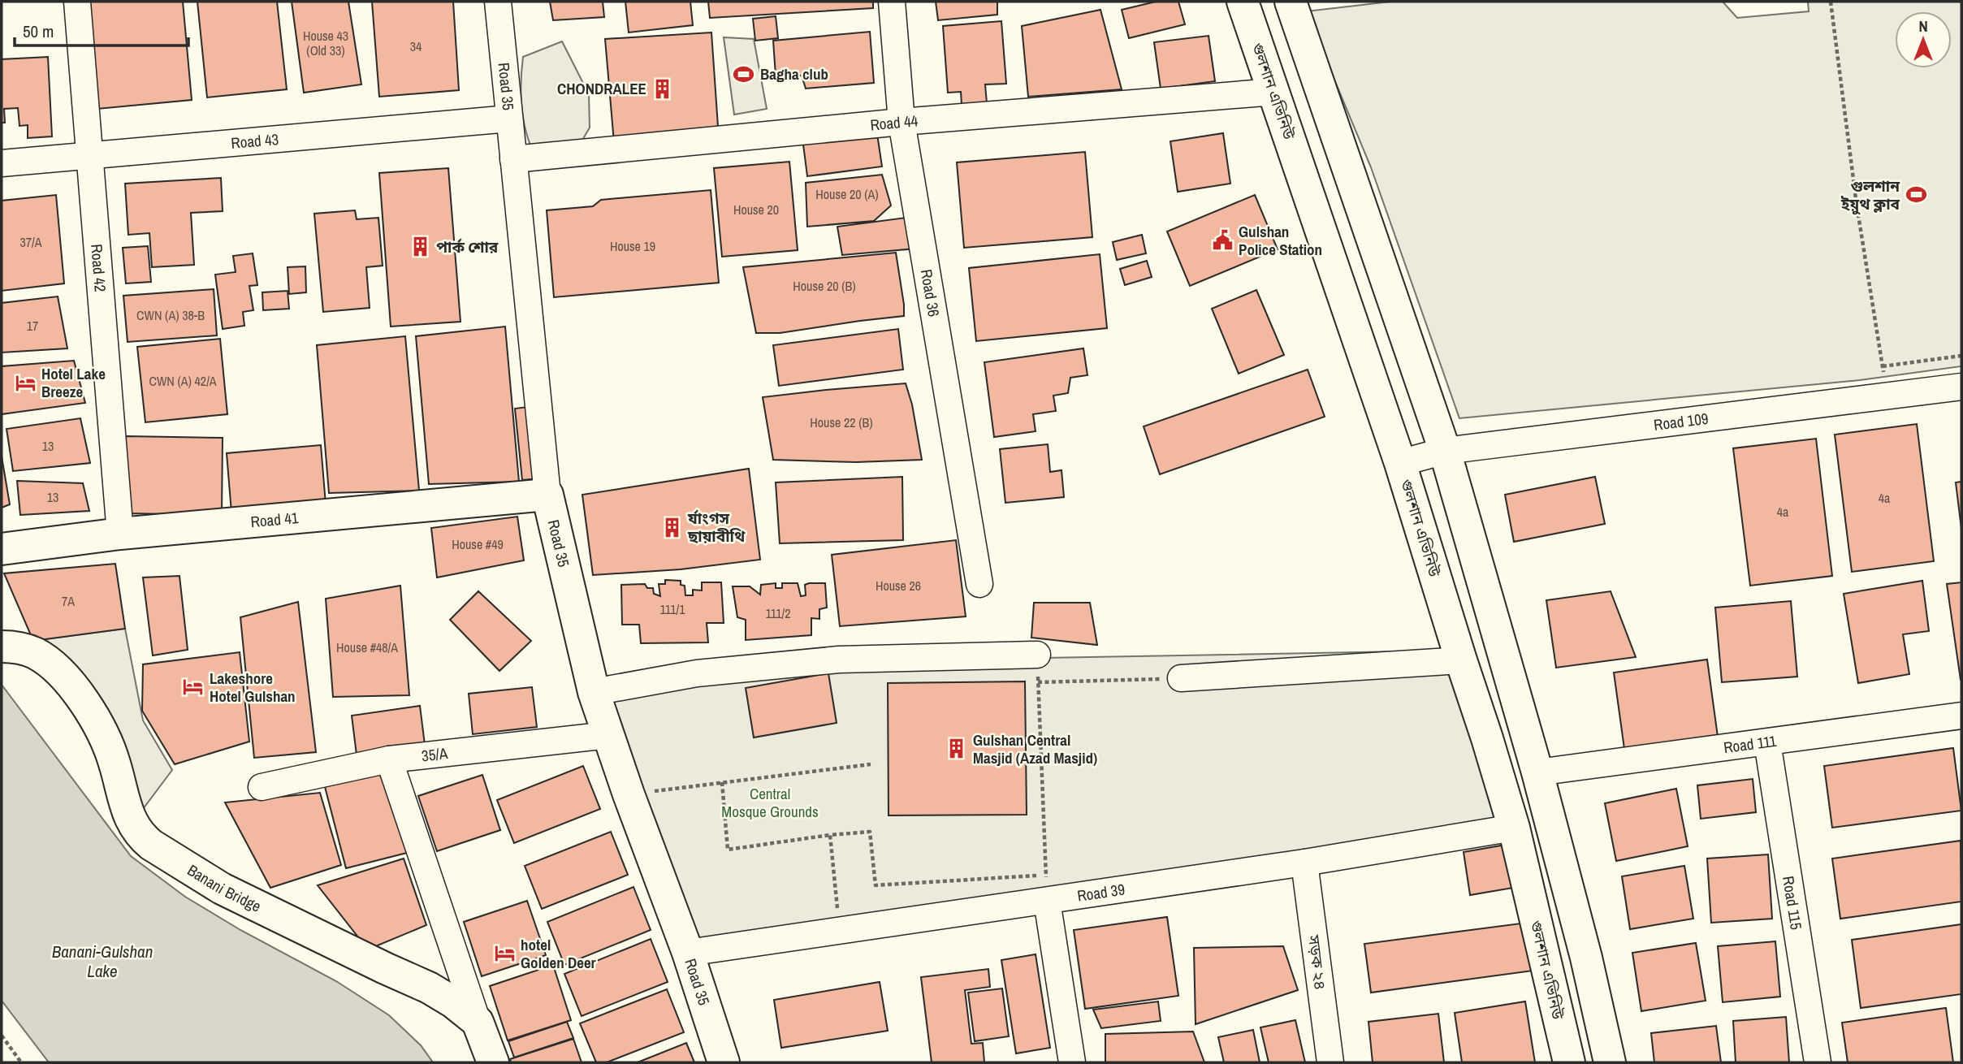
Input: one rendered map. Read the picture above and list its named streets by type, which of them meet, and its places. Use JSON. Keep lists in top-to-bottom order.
{
  "streets": {
    "main road": [
      "Road 35",
      "গুলশান এভিনিউ",
      "Road 41",
      "Banani Bridge"
    ],
    "street": [
      "Road 44",
      "Road 43",
      "Road 42",
      "Road 36",
      "Road 109",
      "Road 111",
      "35/A",
      "Road 39",
      "Road 115",
      "সড়ক ২৪"
    ]
  },
  "crossings": [
    ["Road 35", "Road 44"],
    ["Road 35", "Road 43"],
    ["Road 35", "Road 41"],
    ["Road 35", "35/A"],
    ["Road 35", "Road 39"],
    ["গুলশান এভিনিউ", "Road 44"],
    ["গুলশান এভিনিউ", "Road 109"],
    ["গুলশান এভিনিউ", "Road 39"],
    ["Road 44", "Road 36"],
    ["Road 43", "Road 42"],
    ["Road 42", "Road 41"],
    ["Road 111", "Road 115"],
    ["Road 39", "সড়ক ২৪"]
  ],
  "water": ["Banani-Gulshan Lake"],
  "parks": ["Central Mosque Grounds"],
  "places": {
    "sports": ["Bagha club", "গুলশান ইয়ুথ ক্লাব"],
    "building": [
      "CHONDRALEE",
      "পার্ক শোর",
      "র্যাংগস ছায়াবীথি",
      "Gulshan Central Masjid (Azad Masjid)"
    ],
    "public building": ["Gulshan Police Station"],
    "hotel": ["Hotel Lake Breeze", "Lakeshore Hotel Gulshan", "hotel Golden Deer"]
  },
  "house_numbers": [
    "House 43 (Old 33)",
    "34",
    "House 20 (A)",
    "House 20",
    "37/A",
    "House 19",
    "House 20 (B)",
    "CWN (A) 38-B",
    "17",
    "CWN (A) 42/A",
    "House 22 (B)",
    "13",
    "13",
    "4a",
    "4a",
    "House #49",
    "House 26",
    "7A",
    "111/1",
    "111/2",
    "House #48/A"
  ],
  "scale_bar": "50 m",
  "north": "top"
}
